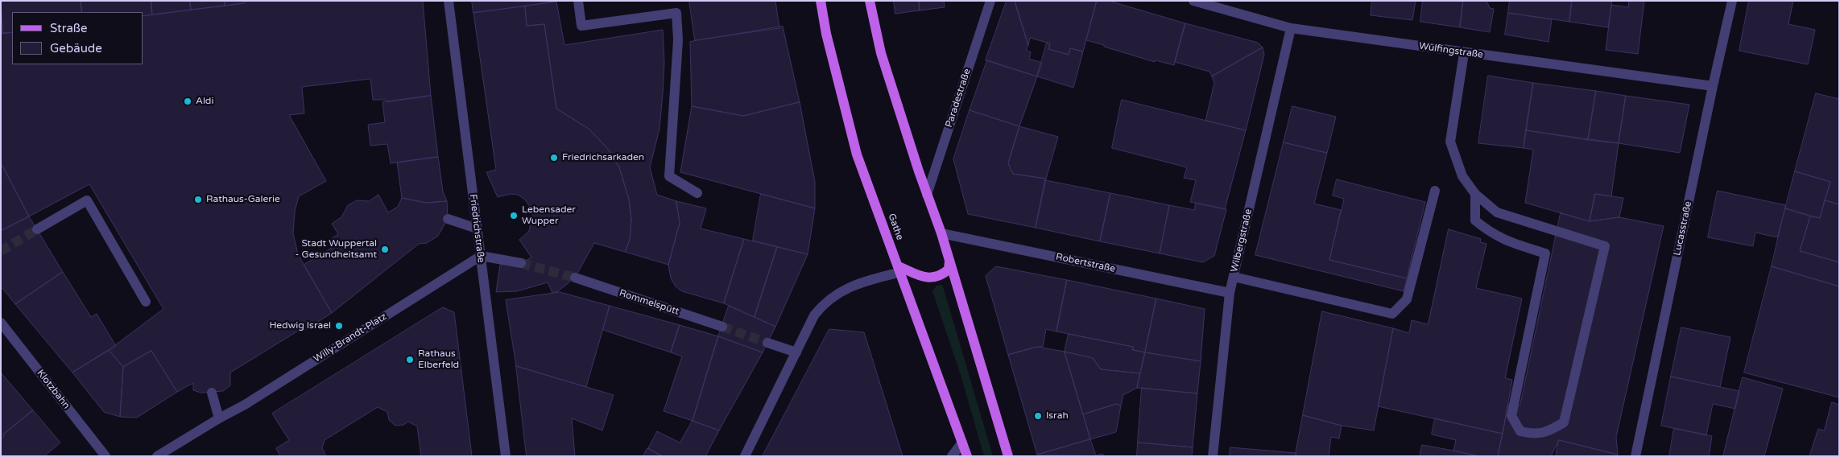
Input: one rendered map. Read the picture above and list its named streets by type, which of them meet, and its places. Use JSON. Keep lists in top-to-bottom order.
{
  "streets": {
    "main road": ["Gathe"],
    "street": [
      "Wülfingstraße",
      "Paradestraße",
      "Friedrichstraße",
      "Lucasstraße",
      "Wilbergstraße",
      "Robertstraße",
      "Rommelspütt",
      "Willy-Brandt-Platz",
      "Klotzbahn"
    ]
  },
  "crossings": [
    ["Wülfingstraße", "Lucasstraße"],
    ["Wülfingstraße", "Wilbergstraße"],
    ["Friedrichstraße", "Willy-Brandt-Platz"],
    ["Wilbergstraße", "Robertstraße"]
  ],
  "places": [
    "Aldi",
    "Friedrichsarkaden",
    "Rathaus-Galerie",
    "Lebensader Wupper",
    "Stadt Wuppertal - Gesundheitsamt",
    "Hedwig Israel",
    "Rathaus Elberfeld",
    "Israh"
  ],
  "legend": ["Straße", "Gebäude"]
}
